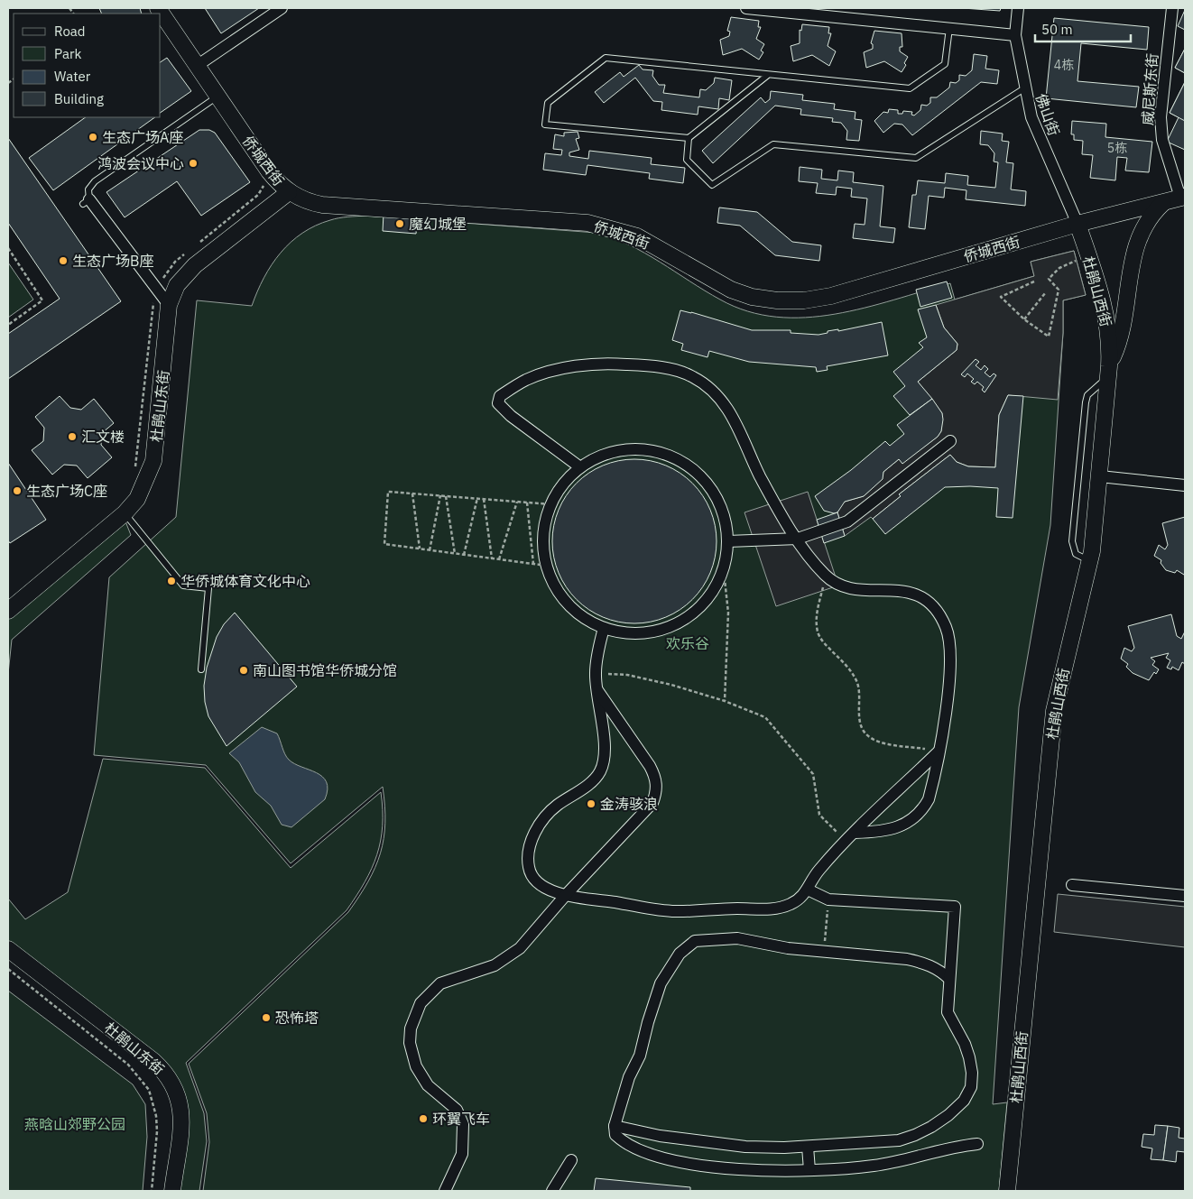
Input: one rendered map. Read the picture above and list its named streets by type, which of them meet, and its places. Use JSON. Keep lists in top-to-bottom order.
{
  "streets": {
    "street": [
      "威尼斯东街",
      "佛山街",
      "侨城西街",
      "杜鹃山西街",
      "杜鹃山东街"
    ]
  },
  "crossings": [
    ["威尼斯东街", "侨城西街"],
    ["佛山街", "侨城西街"],
    ["佛山街", "杜鹃山西街"],
    ["侨城西街", "杜鹃山西街"],
    ["侨城西街", "杜鹃山东街"]
  ],
  "parks": ["欢乐谷", "燕晗山郊野公园"],
  "places": [
    "生态广场A座",
    "鸿波会议中心",
    "魔幻城堡",
    "生态广场B座",
    "汇文楼",
    "生态广场C座",
    "华侨城体育文化中心",
    "南山图书馆华侨城分馆",
    "金涛骇浪",
    "恐怖塔",
    "环翼飞车"
  ],
  "house_numbers": ["4栋", "5栋"],
  "legend": [
    "Road",
    "Park",
    "Water",
    "Building"
  ],
  "scale_bar": "50 m"
}
